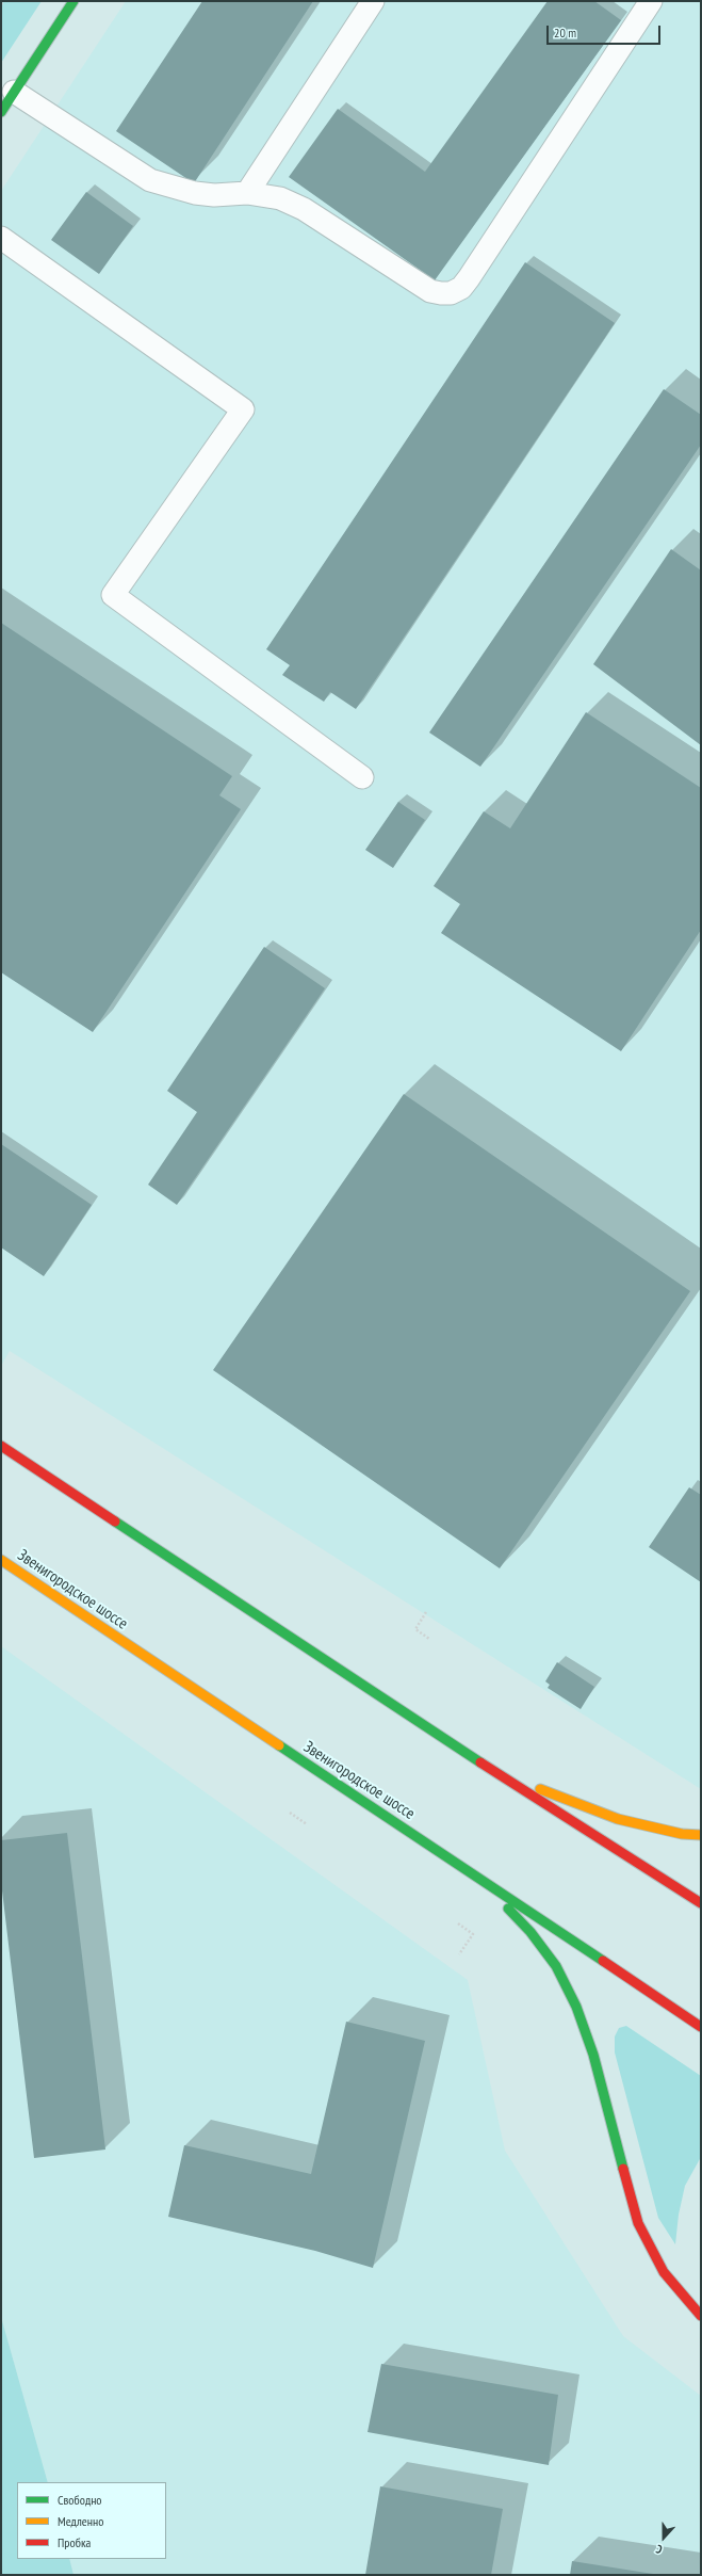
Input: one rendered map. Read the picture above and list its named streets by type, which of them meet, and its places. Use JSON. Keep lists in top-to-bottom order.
{
  "streets": {
    "main road": ["Звенигородское шоссе"]
  },
  "legend": ["Свободно", "Медленно", "Пробка"],
  "scale_bar": "20 m",
  "north": "bottom"
}
